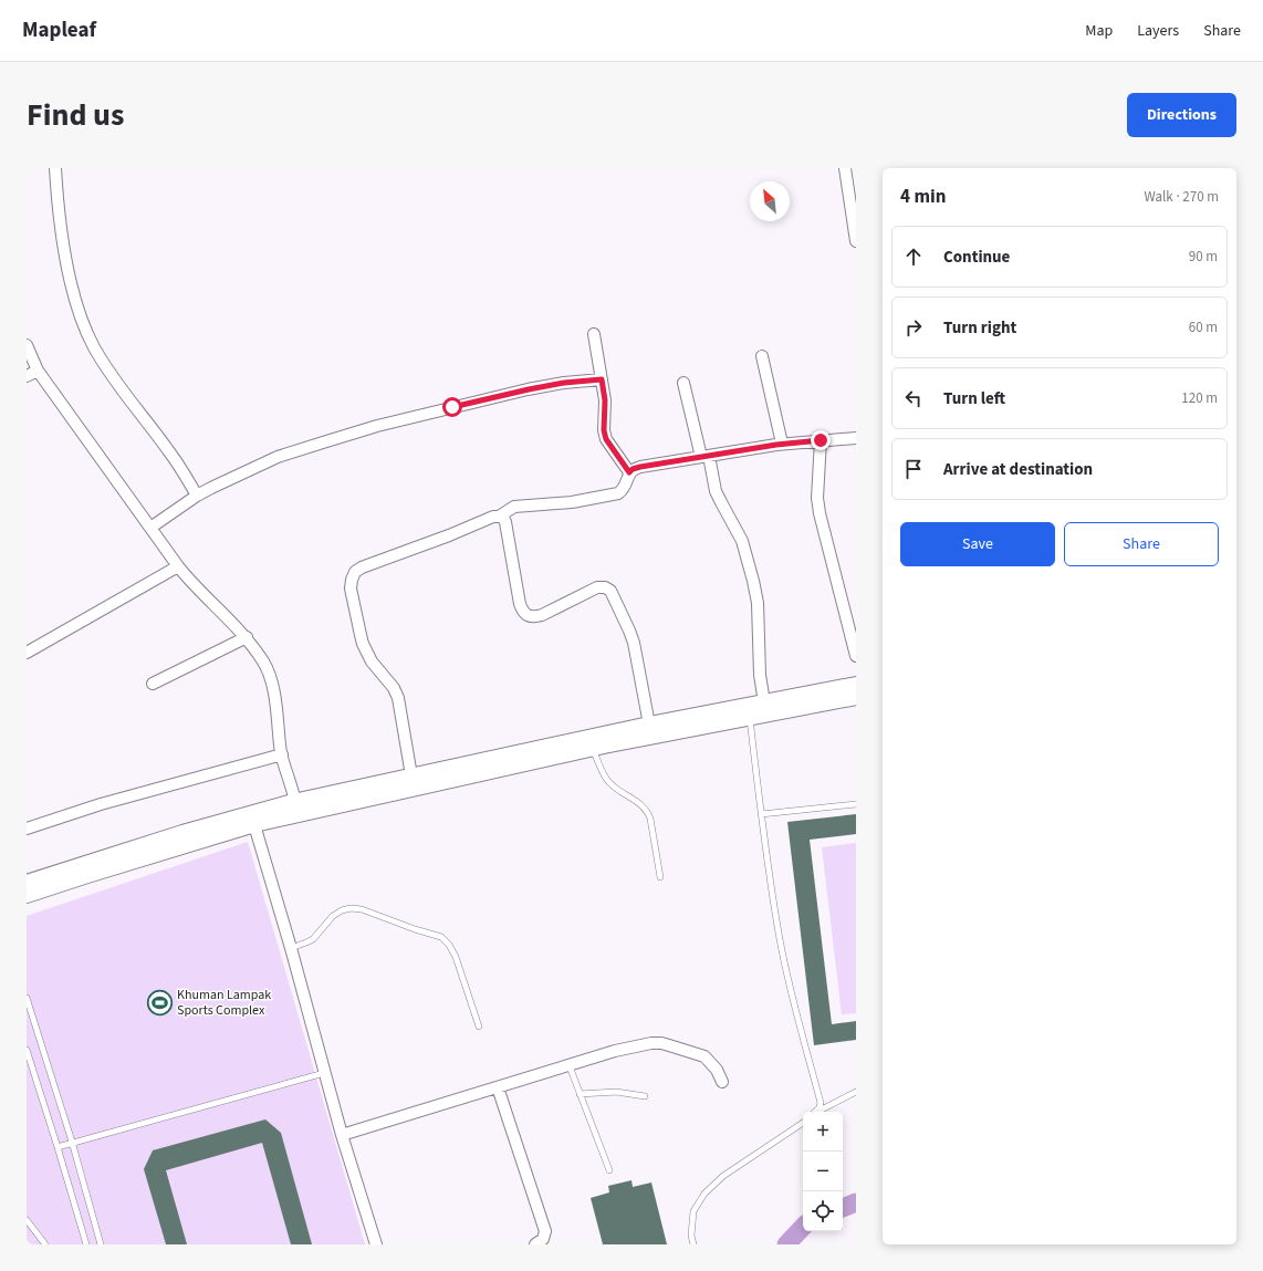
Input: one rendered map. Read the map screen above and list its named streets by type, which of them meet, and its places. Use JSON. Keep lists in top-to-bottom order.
{
  "places": {
    "sports": ["Khuman Lampak Sports Complex"]
  },
  "north": "top left",
  "page": {
    "header": "Mapleaf",
    "nav": ["Map", "Layers", "Share"],
    "title": "Find us",
    "buttons": [
      "Directions",
      ["Save", "Share"]
    ],
    "heading": ["4 min", "Walk · 270 m"],
    "list": [
      ["Continue", "90 m"],
      ["Turn right", "60 m"],
      ["Turn left", "120 m"],
      "Arrive at destination"
    ],
    "map_buttons": ["+", "−"]
  }
}
